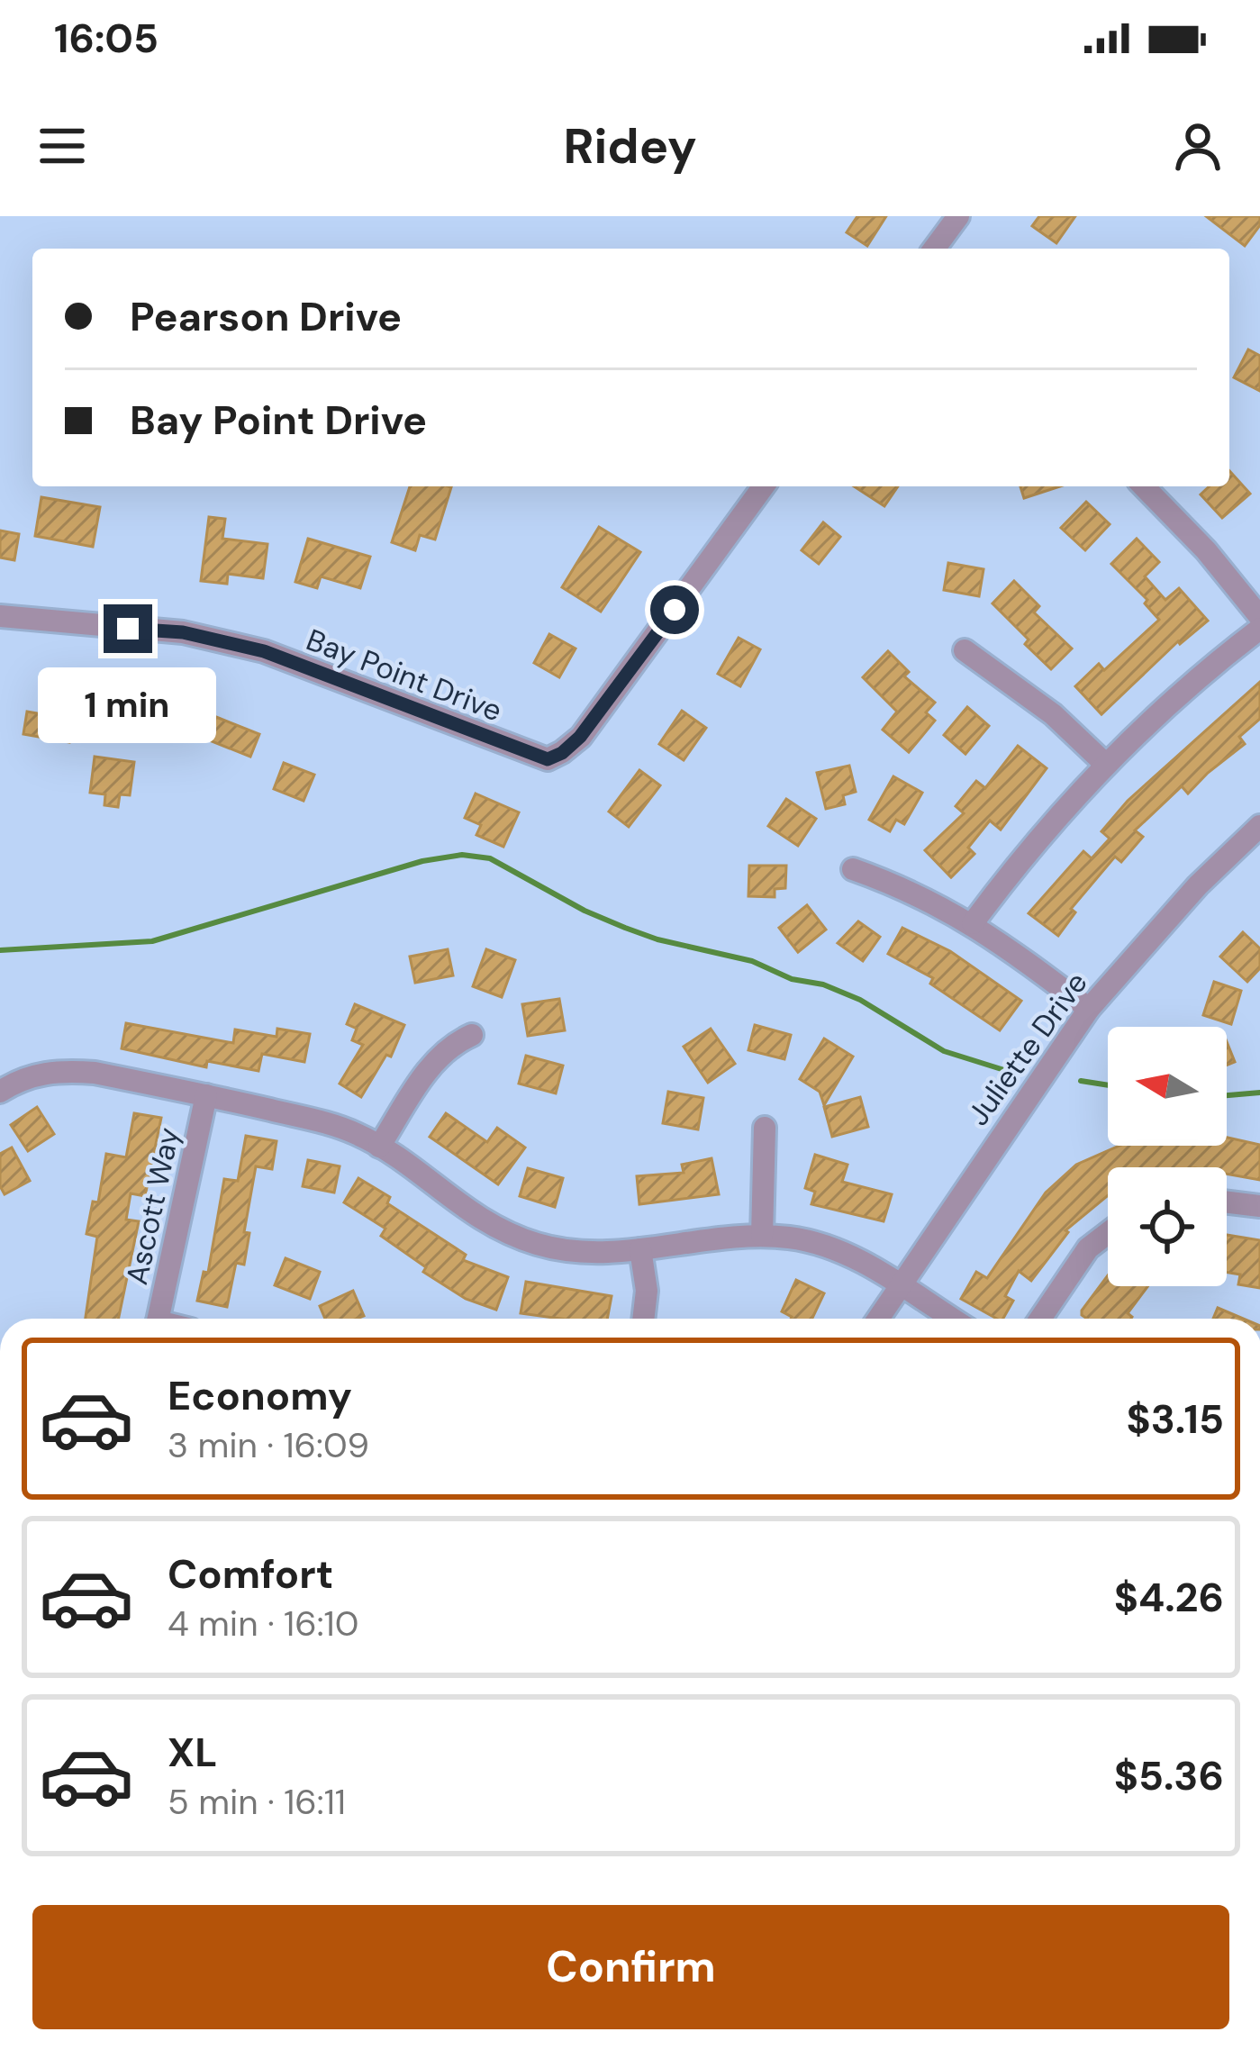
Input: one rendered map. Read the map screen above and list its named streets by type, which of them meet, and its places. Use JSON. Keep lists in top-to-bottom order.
{
  "streets": {
    "street": ["Bay Point Drive", "Juliette Drive", "Ascott Way"]
  },
  "north": "left",
  "page": {
    "status": "16:05",
    "header": "Ridey",
    "banner": ["Pearson Drive", "Bay Point Drive"],
    "bubble": "1 min",
    "list": [
      {
        "name": "Economy",
        "note": "3 min · 16:09",
        "value": "$3.15"
      },
      {
        "name": "Comfort",
        "note": "4 min · 16:10",
        "value": "$4.26"
      },
      {
        "name": "XL",
        "note": "5 min · 16:11",
        "value": "$5.36"
      }
    ],
    "buttons": "Confirm"
  }
}
